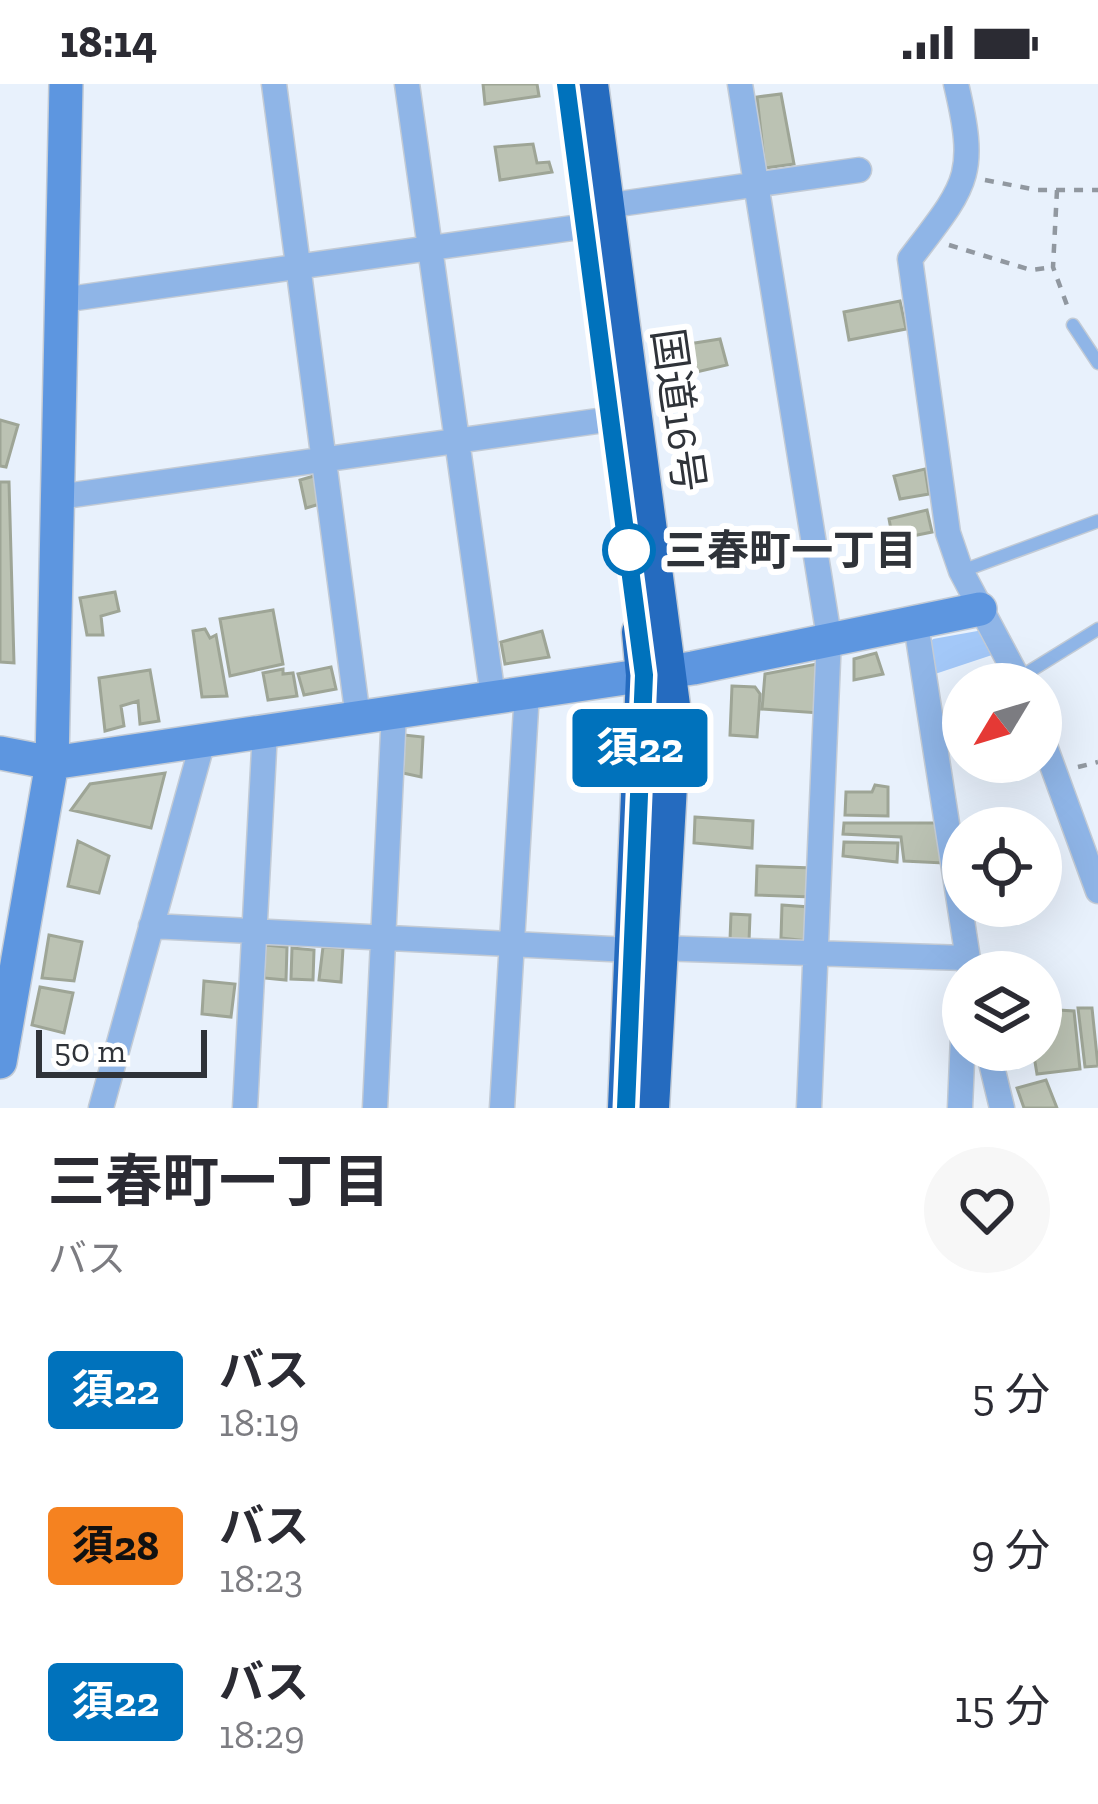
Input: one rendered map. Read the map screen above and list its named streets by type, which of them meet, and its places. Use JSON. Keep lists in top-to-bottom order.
{
  "streets": {
    "highway": ["国道16号"]
  },
  "places": ["三春町一丁目"],
  "lines": ["bus line 須22"],
  "scale_bar": "50 m",
  "north": "bottom left",
  "page": {
    "status": "18:14",
    "on_map": "須22",
    "scale": "50 m",
    "heading": ["三春町一丁目", "バス"],
    "list": [
      {
        "mark": "須22",
        "name": "バス",
        "note": "18:19",
        "value": "5 分"
      },
      {
        "mark": "須28",
        "name": "バス",
        "note": "18:23",
        "value": "9 分"
      },
      {
        "mark": "須22",
        "name": "バス",
        "note": "18:29",
        "value": "15 分"
      }
    ]
  }
}
